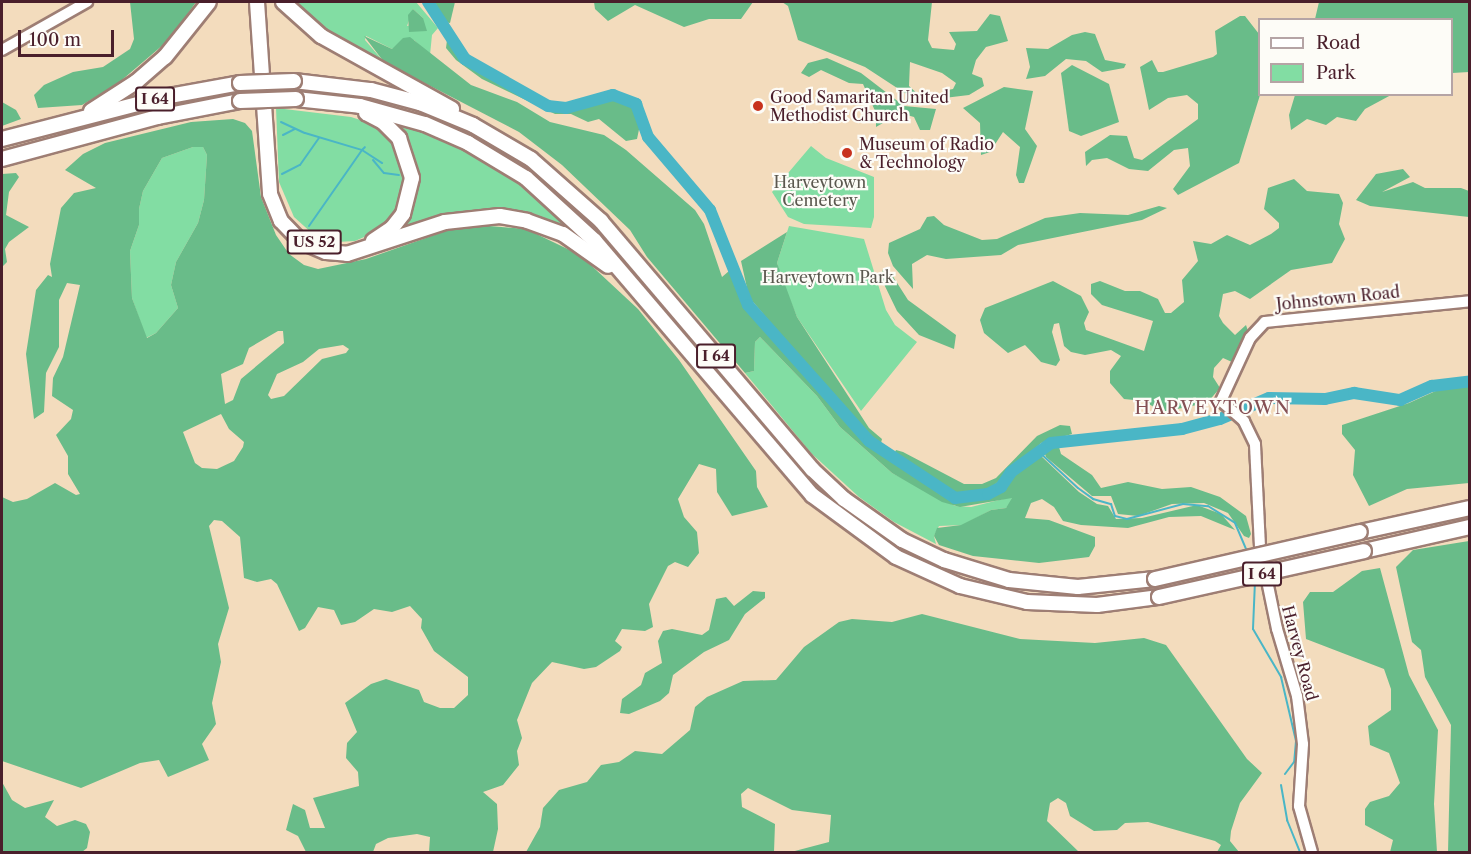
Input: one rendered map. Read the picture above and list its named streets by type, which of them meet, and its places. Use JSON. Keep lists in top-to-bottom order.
{
  "streets": {
    "highway": ["I 64", "US 52"],
    "street": ["Johnstown Road", "Harvey Road"]
  },
  "crossings": [
    ["I 64", "US 52"],
    ["Johnstown Road", "Harvey Road"]
  ],
  "districts": ["HARVEYTOWN"],
  "parks": ["Harveytown Cemetery", "Harveytown Park"],
  "places": ["Good Samaritan United Methodist Church", "Museum of Radio & Technology"],
  "legend": ["Road", "Park"],
  "scale_bar": "100 m"
}
